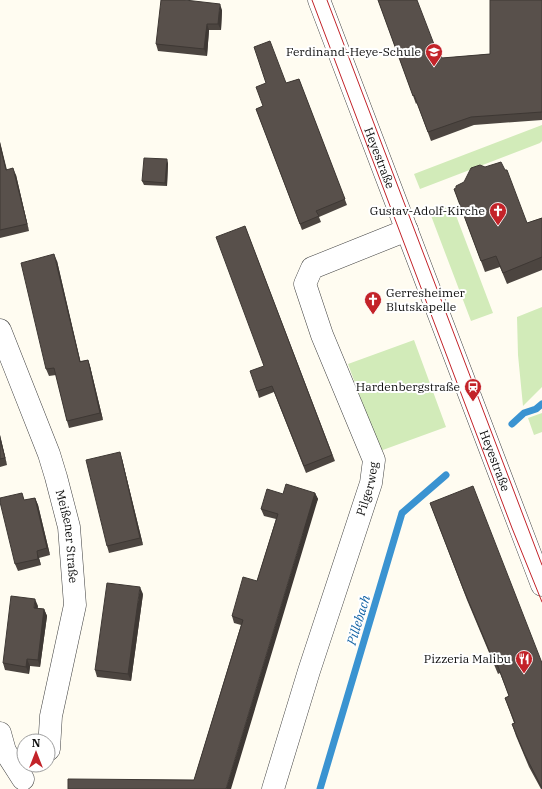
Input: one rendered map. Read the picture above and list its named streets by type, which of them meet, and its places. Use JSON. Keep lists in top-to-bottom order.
{
  "streets": {
    "street": ["Heyestraße", "Pilgerweg", "Meißener Straße"]
  },
  "crossings": [
    ["Heyestraße", "Pilgerweg"]
  ],
  "water": ["Pillebach"],
  "places": {
    "school or university": ["Ferdinand-Heye-Schule"],
    "church": ["Gustav-Adolf-Kirche", "Gerresheimer Blutskapelle"],
    "station": ["Hardenbergstraße"],
    "restaurant": ["Pizzeria Malibu"]
  },
  "north": "top"
}
